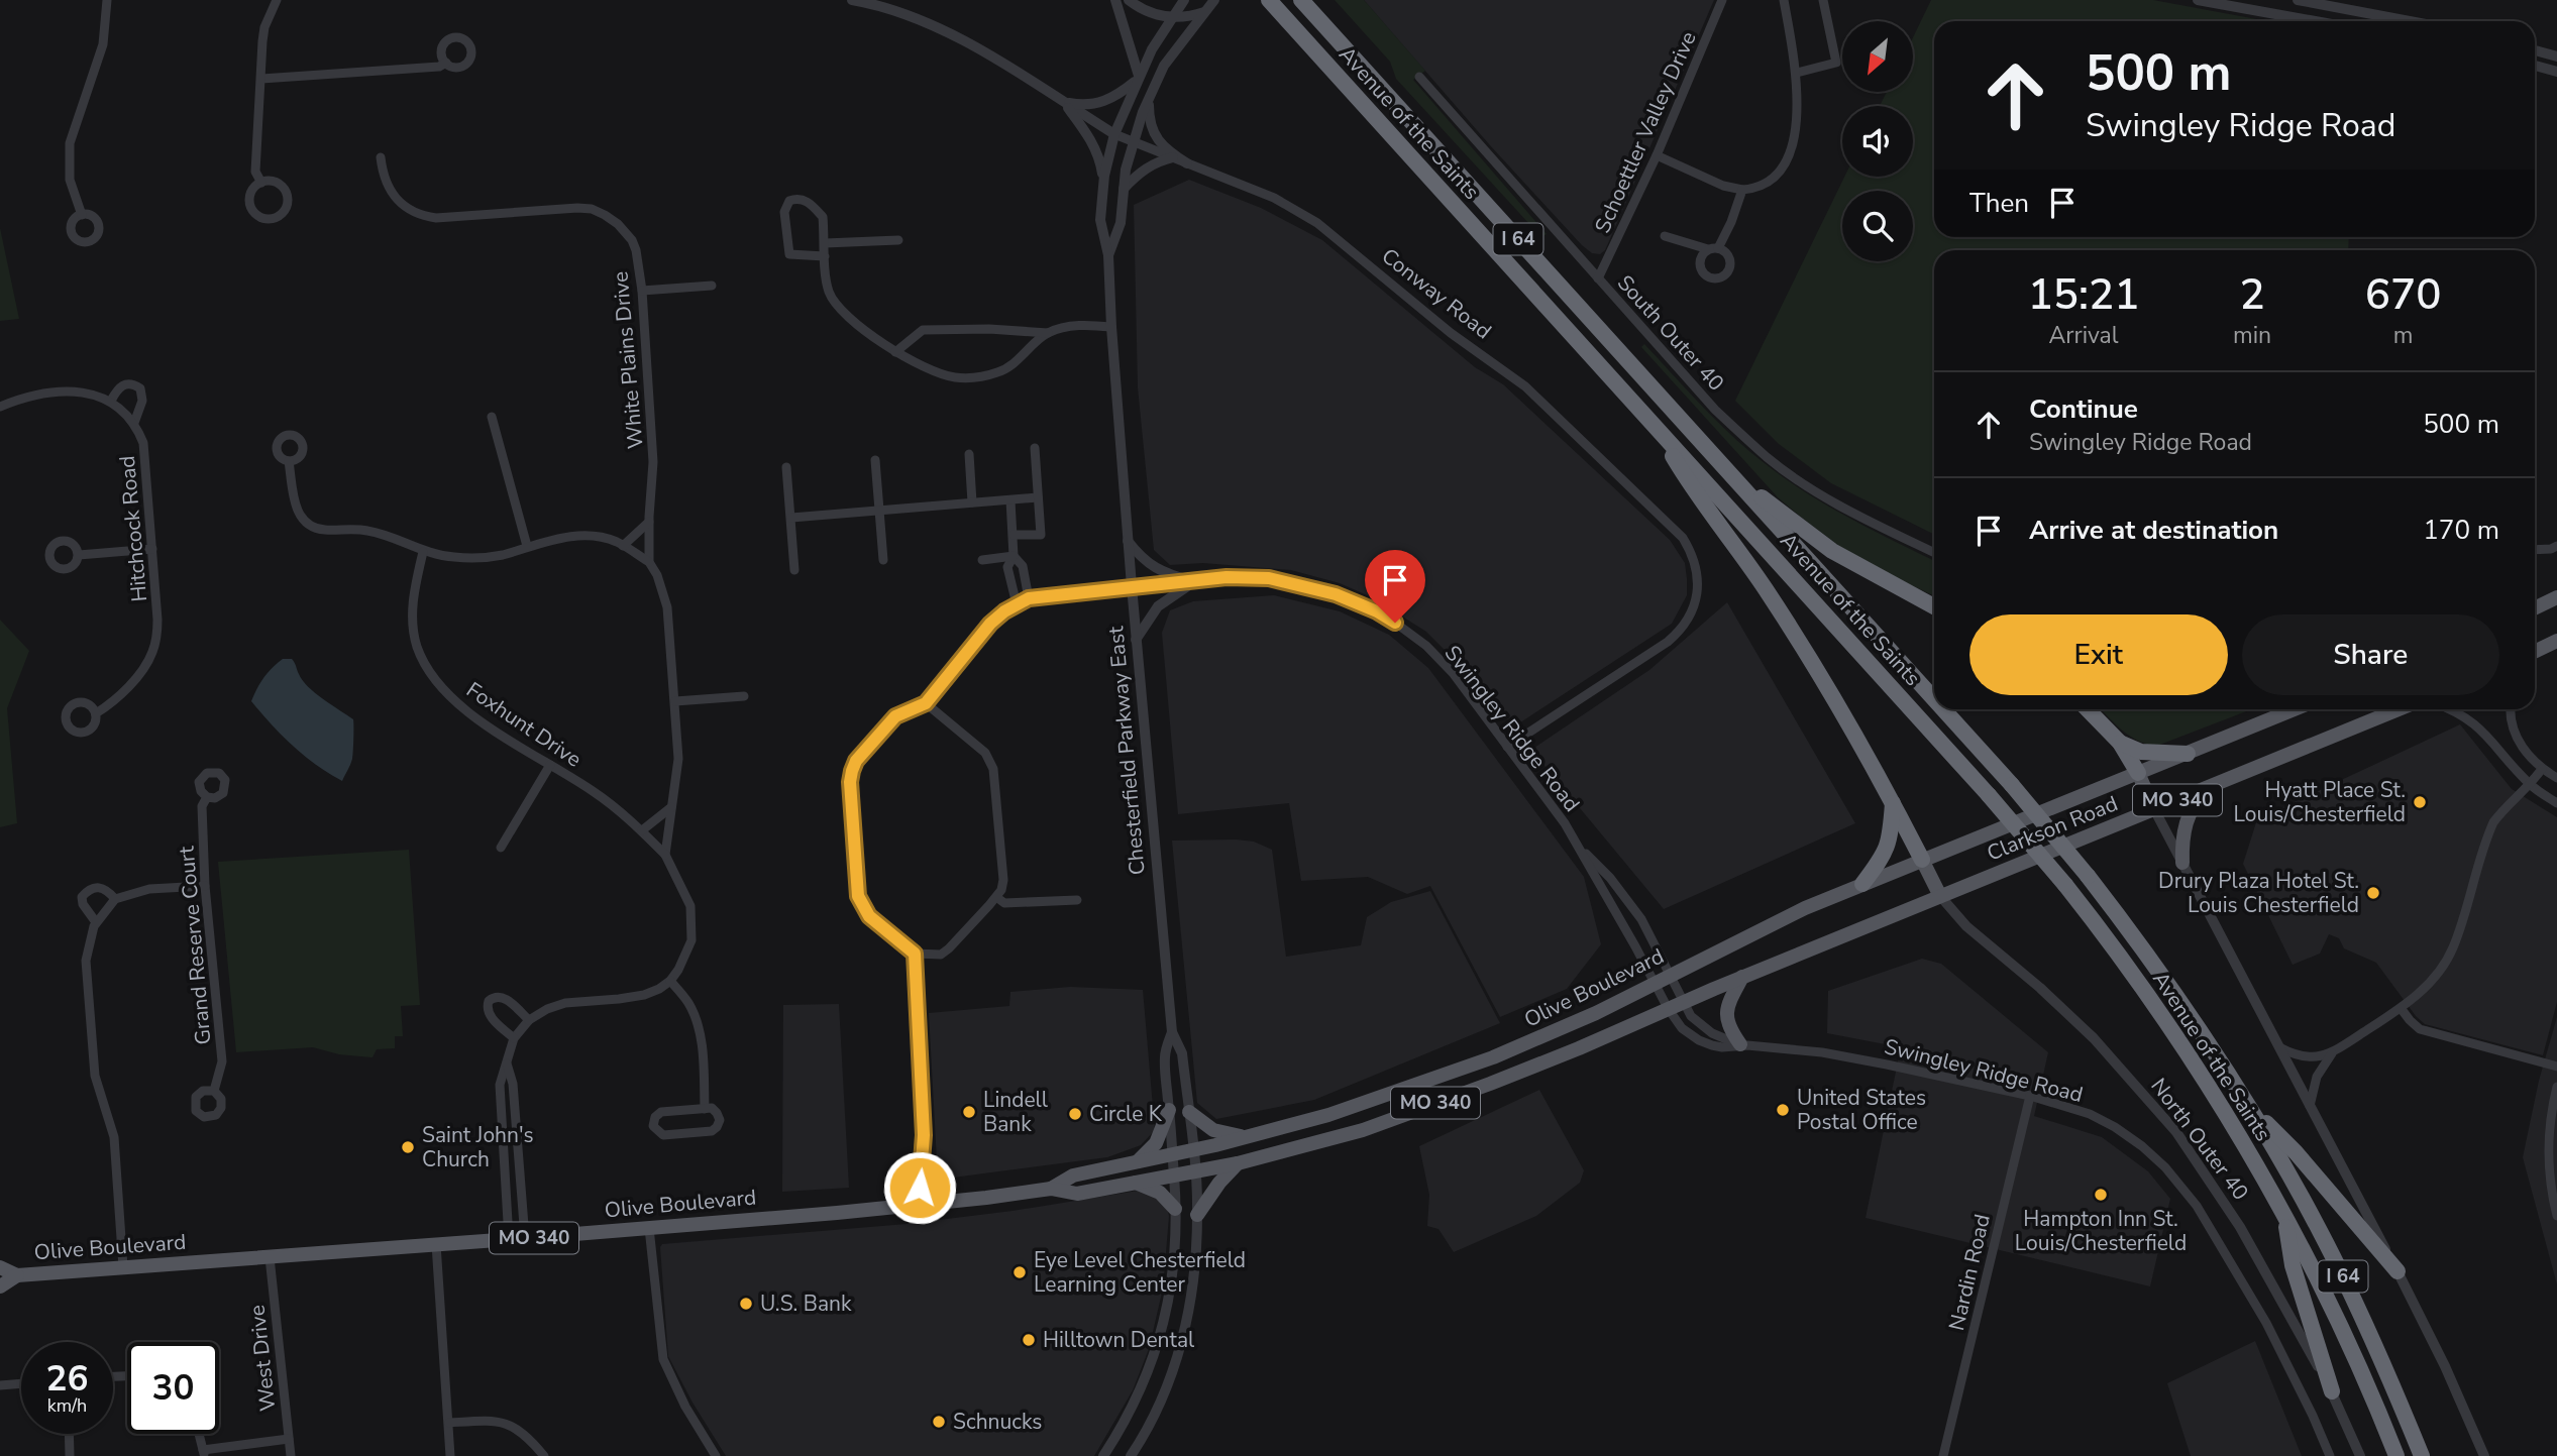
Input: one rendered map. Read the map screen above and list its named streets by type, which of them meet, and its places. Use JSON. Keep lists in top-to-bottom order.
{
  "streets": {
    "highway": ["Avenue of the Saints", "I 64"],
    "main road": ["MO 340", "Clarkson Road", "Olive Boulevard"],
    "street": [
      "Schoettler Valley Drive",
      "Conway Road",
      "South Outer 40",
      "White Plains Drive",
      "Hitchcock Road",
      "Foxhunt Drive",
      "Swingley Ridge Road",
      "Chesterfield Parkway East",
      "Grand Reserve Court",
      "North Outer 40",
      "Nardin Road",
      "West Drive"
    ]
  },
  "crossings": [
    ["Schoettler Valley Drive", "South Outer 40"],
    ["Conway Road", "Swingley Ridge Road"],
    ["Conway Road", "Chesterfield Parkway East"],
    ["White Plains Drive", "Foxhunt Drive"],
    ["Swingley Ridge Road", "Chesterfield Parkway East"],
    ["Swingley Ridge Road", "Olive Boulevard"],
    ["Swingley Ridge Road", "Nardin Road"],
    ["Chesterfield Parkway East", "Olive Boulevard"],
    ["Clarkson Road", "Olive Boulevard"],
    ["Clarkson Road", "North Outer 40"],
    ["Olive Boulevard", "North Outer 40"],
    ["Olive Boulevard", "West Drive"]
  ],
  "places": [
    "Hyatt Place St. Louis/Chesterfield",
    "Drury Plaza Hotel St. Louis Chesterfield",
    "United States Postal Office",
    "Lindell Bank",
    "Circle K",
    "Saint John's Church",
    "Hampton Inn St. Louis/Chesterfield",
    "Eye Level Chesterfield Learning Center",
    "U.S. Bank",
    "Hilltown Dental",
    "Schnucks"
  ],
  "north": "bottom left",
  "page": {
    "turn": ["500 m", "Swingley Ridge Road"],
    "then": "Then",
    "eta": [
      "15:21",
      "Arrival",
      "2",
      "min",
      "670",
      "m"
    ],
    "list": [
      {
        "name": "Continue",
        "note": "Swingley Ridge Road",
        "value": "500 m"
      },
      {
        "name": "Arrive at destination",
        "value": "170 m"
      }
    ],
    "buttons": ["Exit", "Share"],
    "speed": "26 km/h",
    "limit": "30"
  }
}
